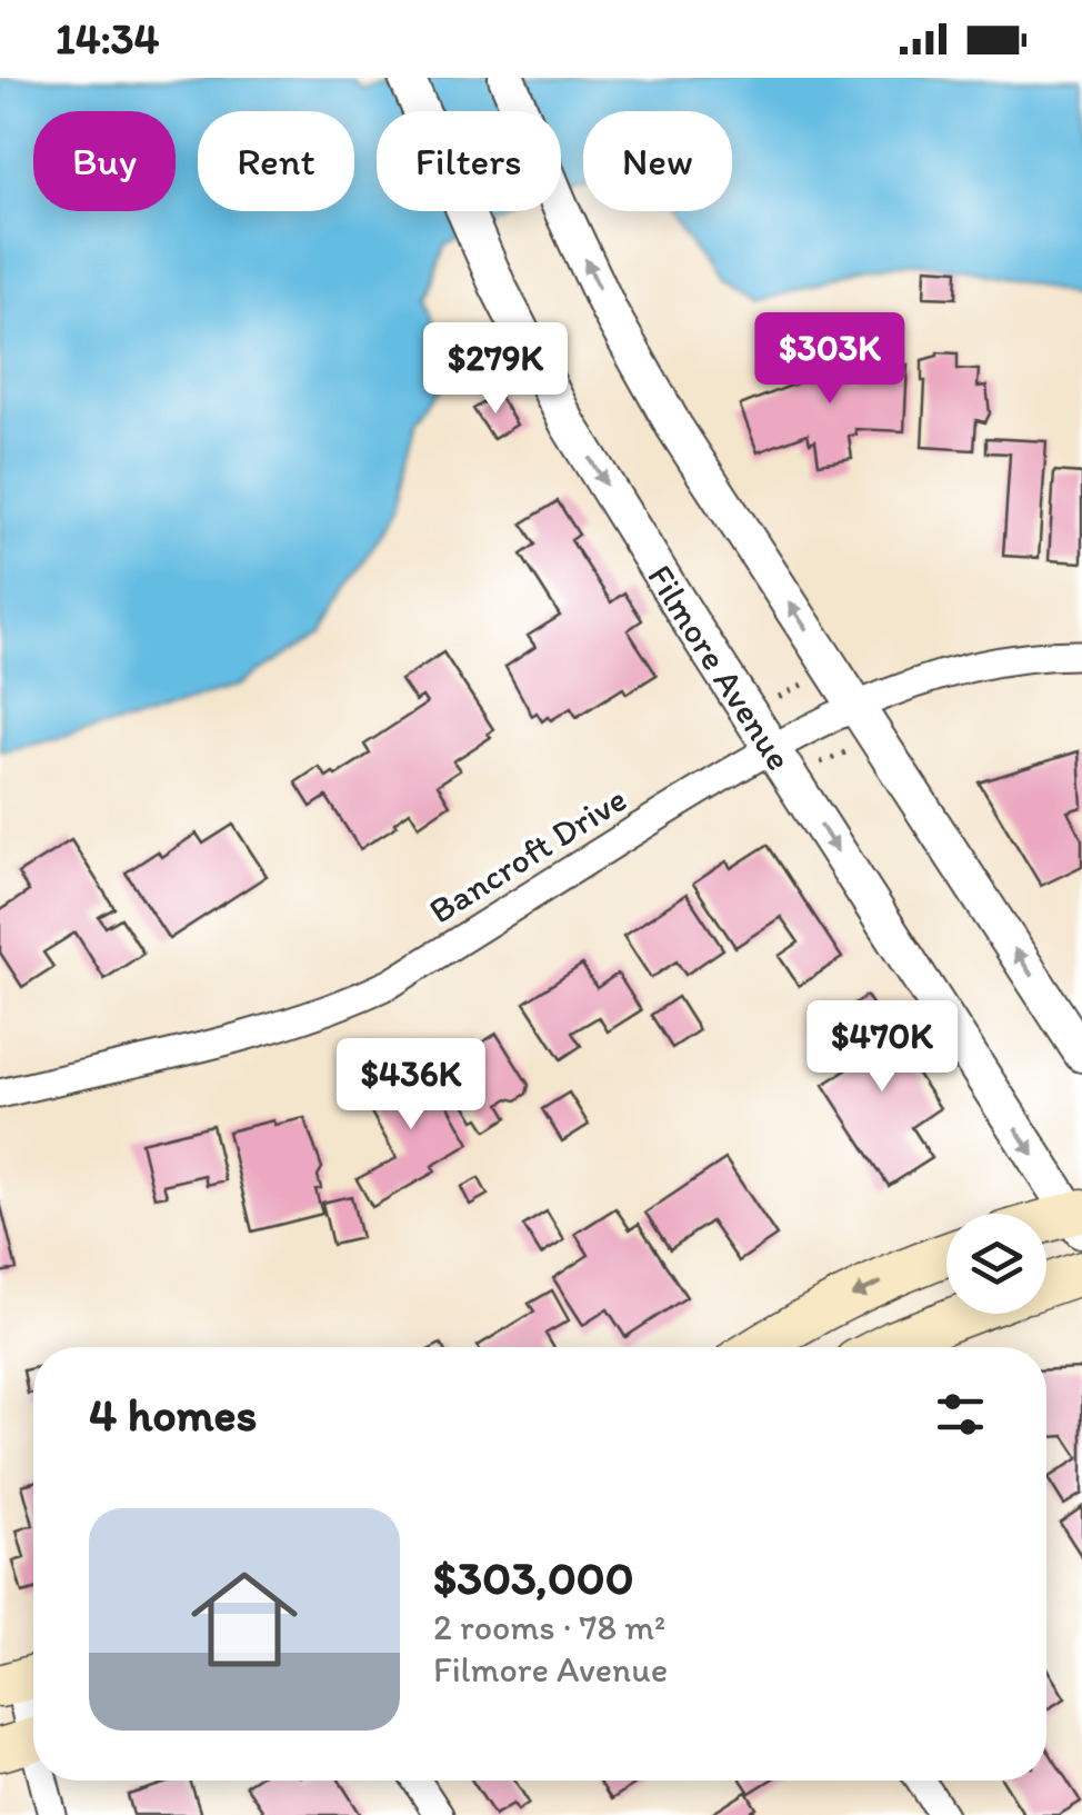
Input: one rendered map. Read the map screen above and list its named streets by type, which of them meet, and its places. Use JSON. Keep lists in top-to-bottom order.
{
  "streets": {
    "street": ["Filmore Avenue", "Bancroft Drive"]
  },
  "crossings": [
    ["Filmore Avenue", "Bancroft Drive"]
  ],
  "page": {
    "status": "14:34",
    "chip": [
      "Buy",
      "Rent",
      "Filters",
      "New"
    ],
    "price": [
      "$303K",
      "$279K",
      "$470K",
      "$436K"
    ],
    "heading": "4 homes",
    "list": [
      {
        "name": "$303,000",
        "note": "2 rooms · 78 m² · Filmore Avenue"
      }
    ]
  }
}
